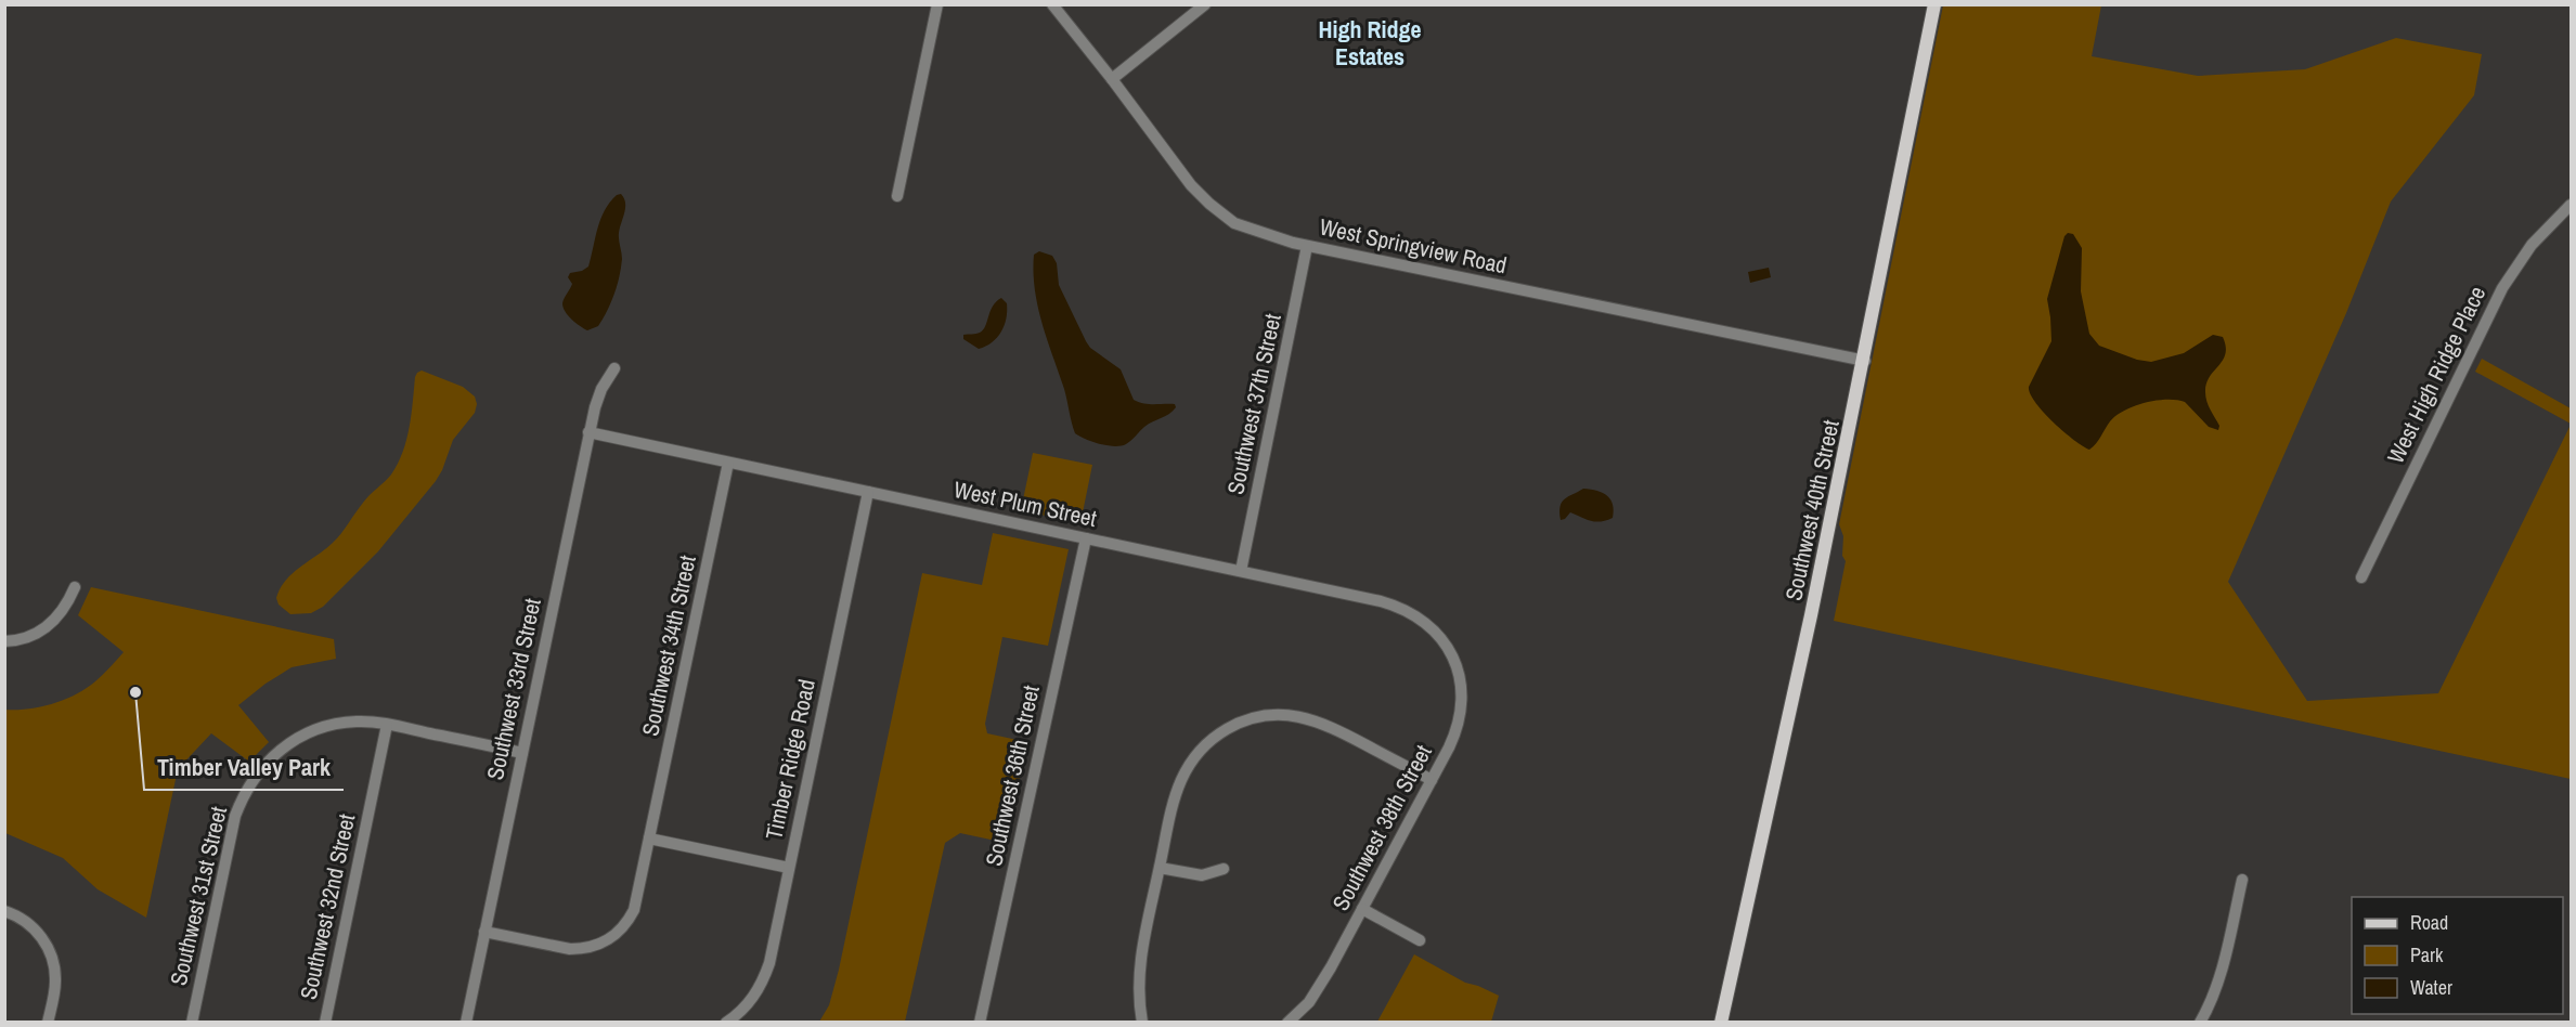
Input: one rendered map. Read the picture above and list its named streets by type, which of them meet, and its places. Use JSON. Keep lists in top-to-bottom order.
{
  "streets": {
    "main road": ["Southwest 40th Street"],
    "street": [
      "West Springview Road",
      "West High Ridge Place",
      "Southwest 37th Street",
      "West Plum Street",
      "Southwest 34th Street",
      "Southwest 33rd Street",
      "Timber Ridge Road",
      "Southwest 36th Street",
      "Southwest 38th Street",
      "Southwest 31st Street",
      "Southwest 32nd Street"
    ]
  },
  "crossings": [
    ["West Springview Road", "Southwest 37th Street"],
    ["West Springview Road", "Southwest 40th Street"],
    ["Southwest 37th Street", "West Plum Street"],
    ["West Plum Street", "Southwest 34th Street"],
    ["West Plum Street", "Southwest 33rd Street"],
    ["West Plum Street", "Timber Ridge Road"],
    ["West Plum Street", "Southwest 36th Street"],
    ["West Plum Street", "Southwest 38th Street"],
    ["Southwest 34th Street", "Southwest 33rd Street"],
    ["Southwest 33rd Street", "Southwest 31st Street"],
    ["Southwest 31st Street", "Southwest 32nd Street"]
  ],
  "districts": ["High Ridge Estates"],
  "places": ["Timber Valley Park"],
  "legend": ["Road", "Park", "Water"]
}
